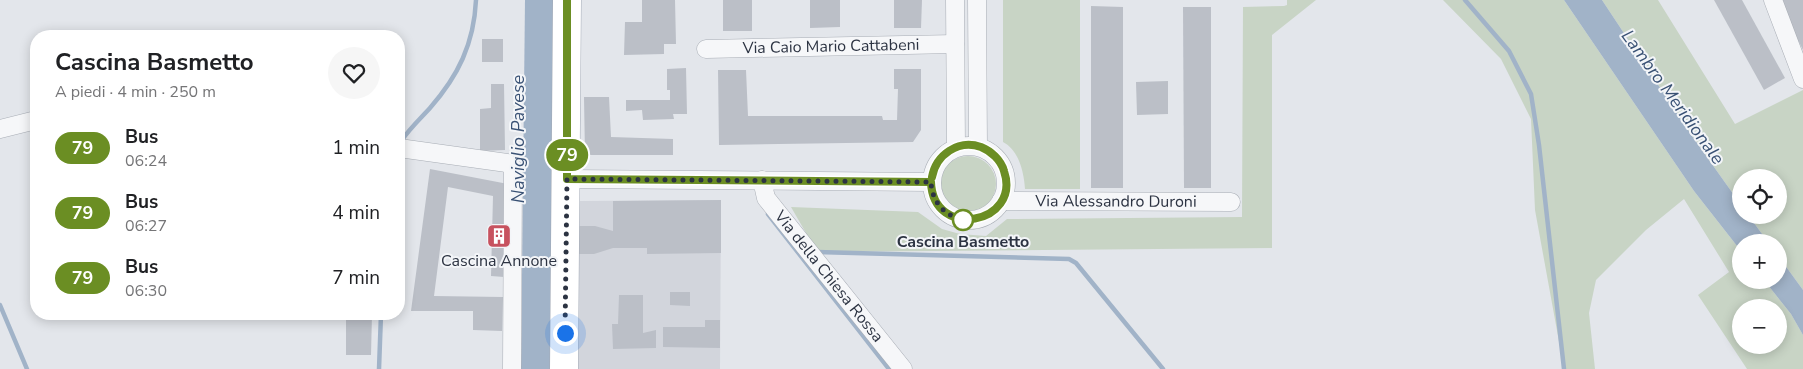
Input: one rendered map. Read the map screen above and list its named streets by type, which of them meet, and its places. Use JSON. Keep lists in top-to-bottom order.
{
  "streets": {
    "street": ["Via Caio Mario Cattabeni", "Via Alessandro Duroni", "Via della Chiesa Rossa"]
  },
  "water": ["Lambro Meridionale", "Naviglio Pavese"],
  "places": {
    "other": ["Cascina Basmetto"],
    "building": ["Cascina Annone"]
  },
  "lines": ["bus line 79"],
  "page": {
    "on_map": "79",
    "heading": ["Cascina Basmetto", "A piedi · 4 min · 250 m"],
    "list": [
      {
        "mark": "79",
        "name": "Bus",
        "note": "06:24",
        "value": "1 min"
      },
      {
        "mark": "79",
        "name": "Bus",
        "note": "06:27",
        "value": "4 min"
      },
      {
        "mark": "79",
        "name": "Bus",
        "note": "06:30",
        "value": "7 min"
      }
    ],
    "map_buttons": ["+", "−"]
  }
}
